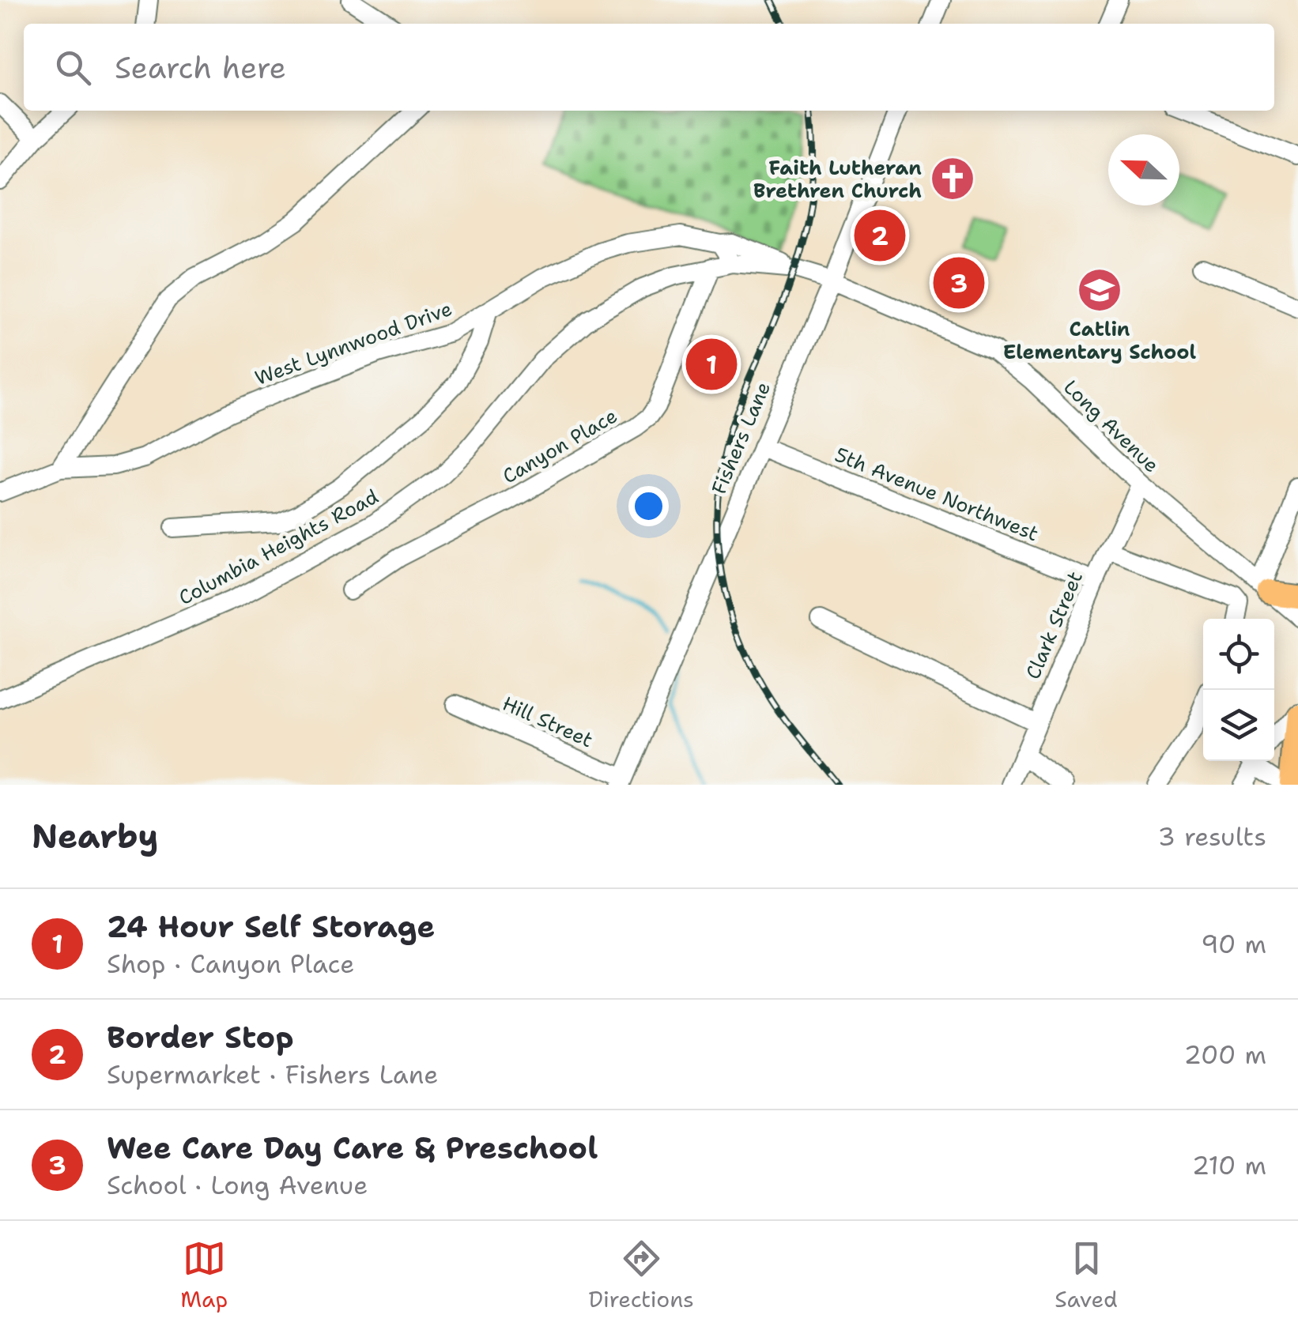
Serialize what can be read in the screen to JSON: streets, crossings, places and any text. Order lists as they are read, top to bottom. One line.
{"streets":{"street":["West Lynnwood Drive","Long Avenue","Fishers Lane","Canyon Place","5th Avenue Northwest","Columbia Heights Road","Clark Street","Hill Street"]},"crossings":[["West Lynnwood Drive","Columbia Heights Road"],["Long Avenue","Fishers Lane"],["Long Avenue","Columbia Heights Road"],["Long Avenue","Clark Street"],["Fishers Lane","5th Avenue Northwest"],["Fishers Lane","Columbia Heights Road"],["Fishers Lane","Hill Street"],["Canyon Place","Columbia Heights Road"],["5th Avenue Northwest","Clark Street"]],"places":{"church":["Faith Lutheran Brethren Church"],"school or university":["Catlin Elementary School"]},"north":"left","page":{"search":"Search here","pins":["2","3","1"],"heading":["Nearby","3 results"],"list":[{"mark":"1","name":"24 Hour Self Storage","note":"Shop · Canyon Place","value":"90 m"},{"mark":"2","name":"Border Stop","note":"Supermarket · Fishers Lane","value":"200 m"},{"mark":"3","name":"Wee Care Day Care & Preschool","note":"School · Long Avenue","value":"210 m"}],"nav":["Map","Directions","Saved"]}}
